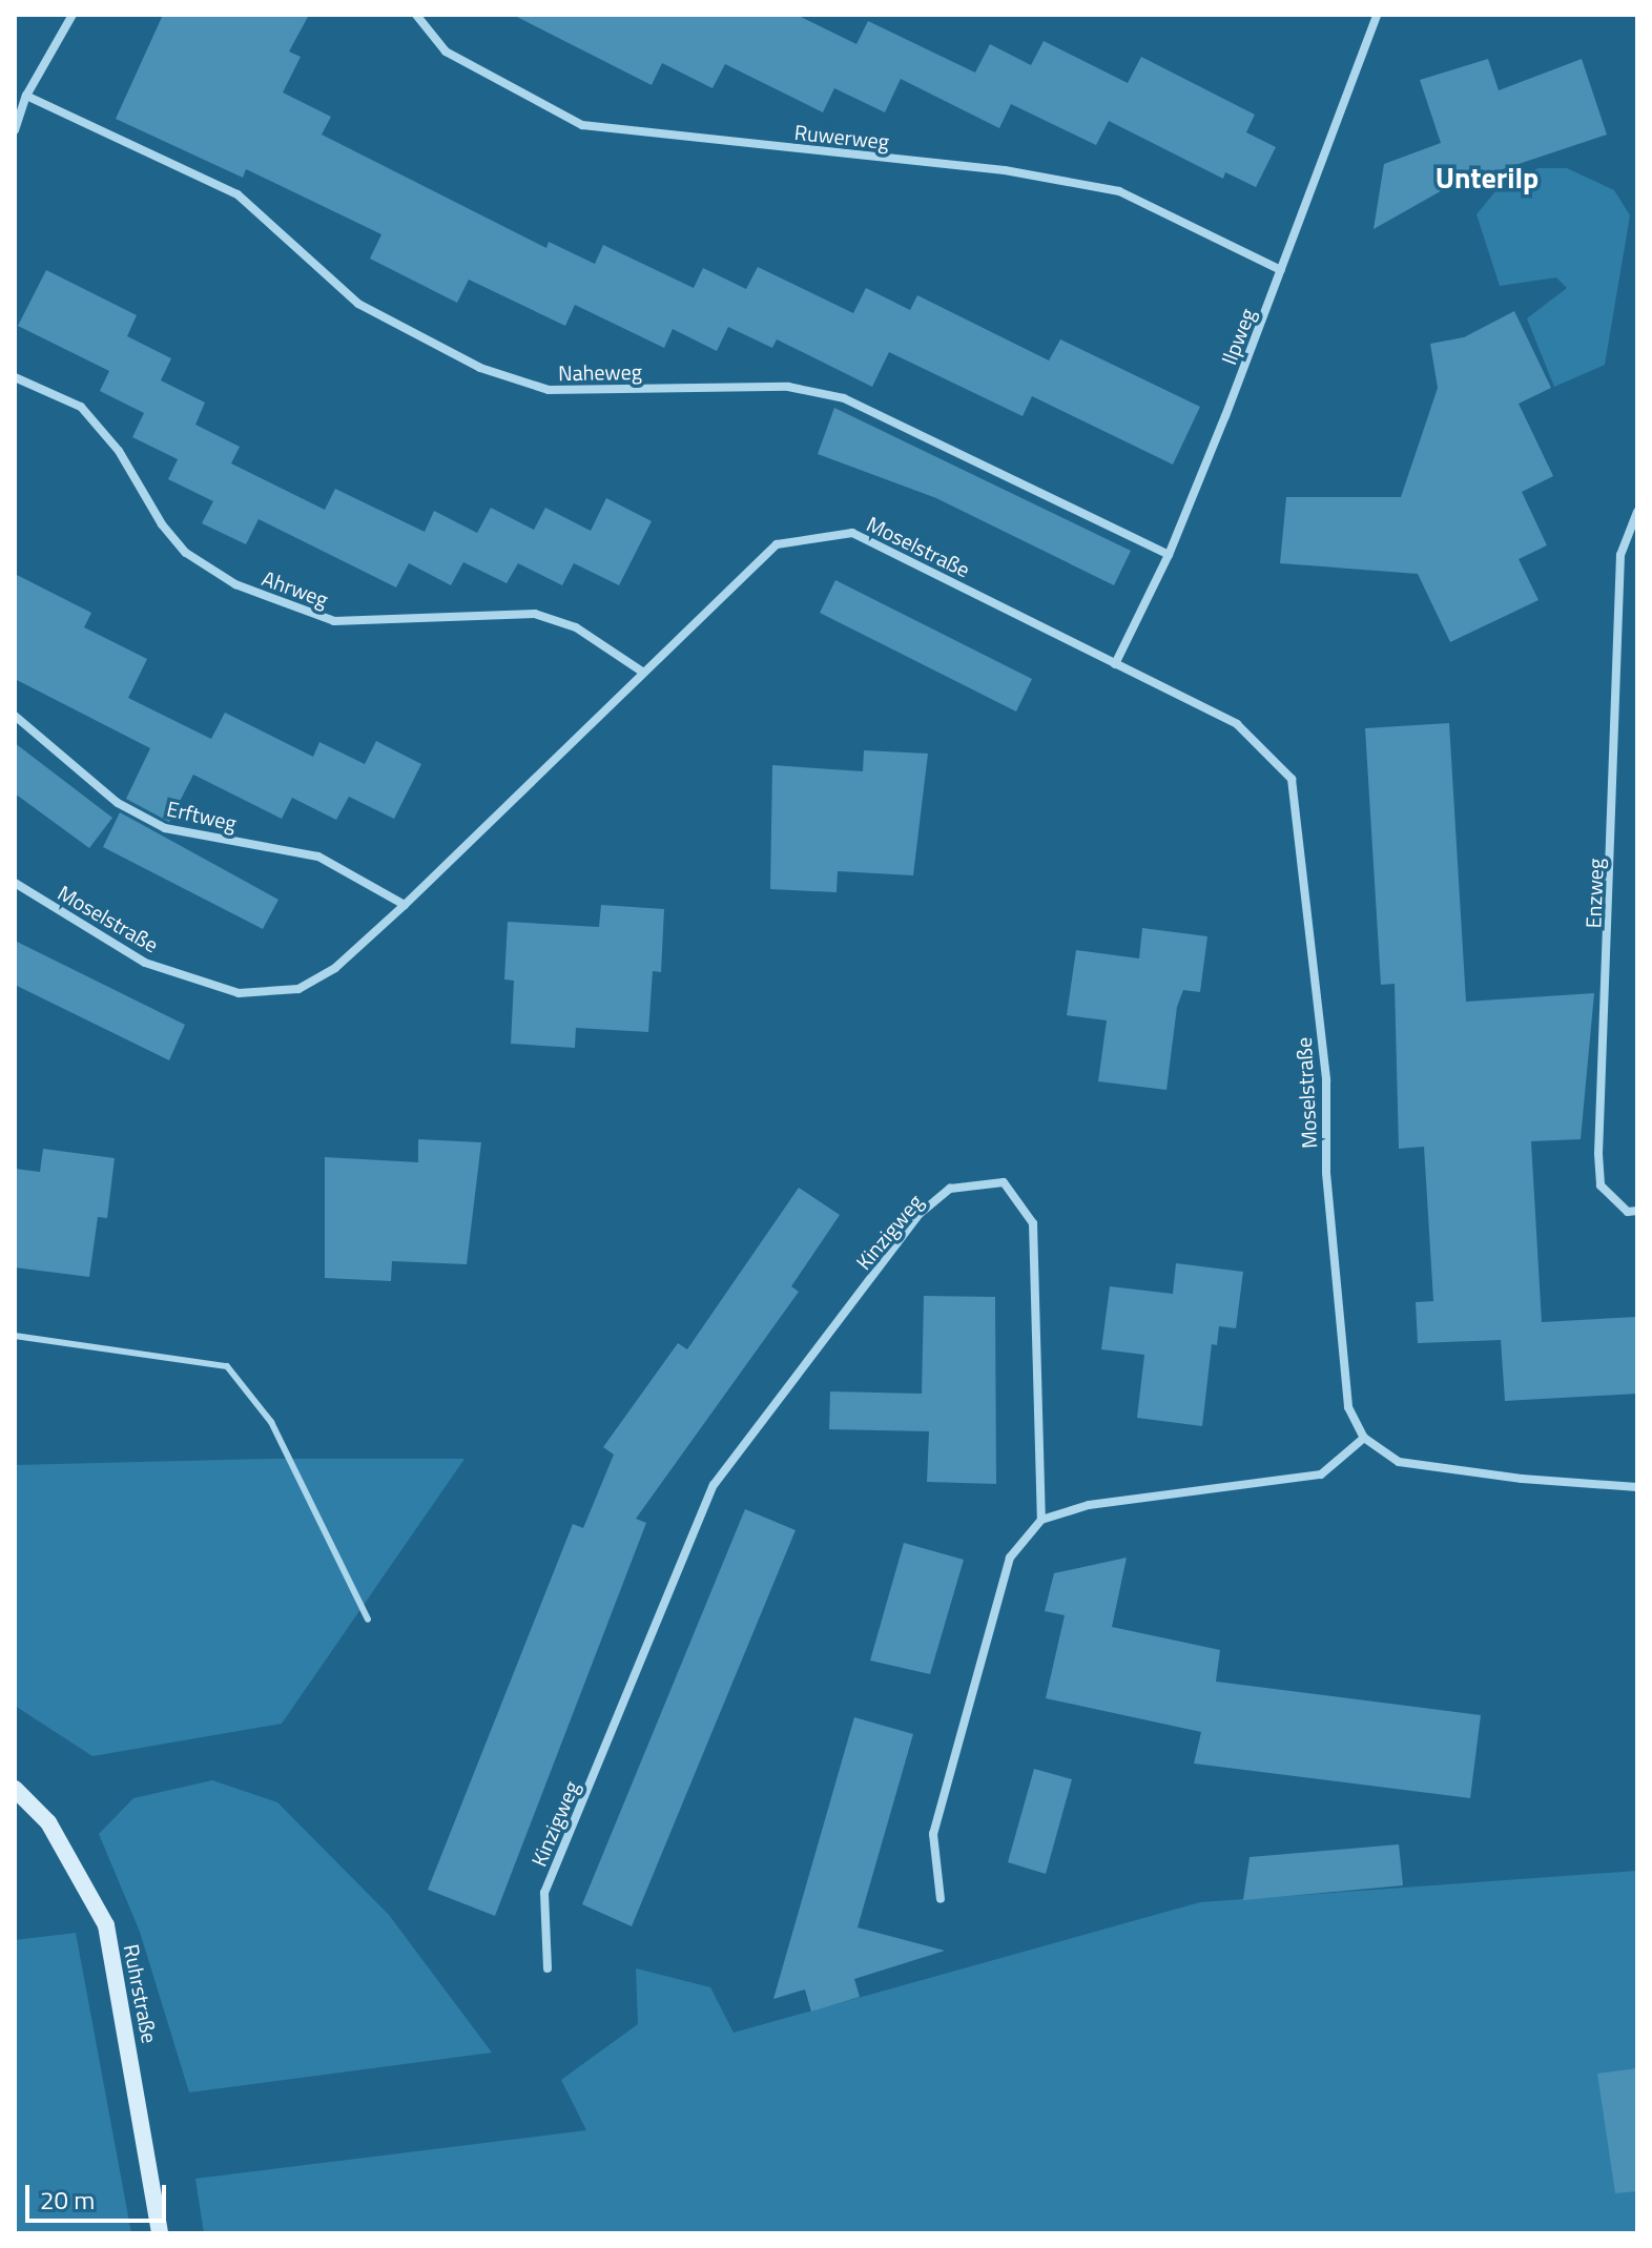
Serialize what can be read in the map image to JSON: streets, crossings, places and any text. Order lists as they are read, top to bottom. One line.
{"streets":{"main road":["Ruhrstraße"],"street":["Ruwerweg","Ilpweg","Naheweg","Moselstraße","Ahrweg","Erftweg","Enzweg","Kinzigweg"]},"crossings":[["Ruwerweg","Ilpweg"],["Ilpweg","Naheweg"],["Ilpweg","Moselstraße"],["Moselstraße","Ahrweg"],["Moselstraße","Erftweg"]],"districts":["Unterilp"],"scale_bar":"20 m"}
